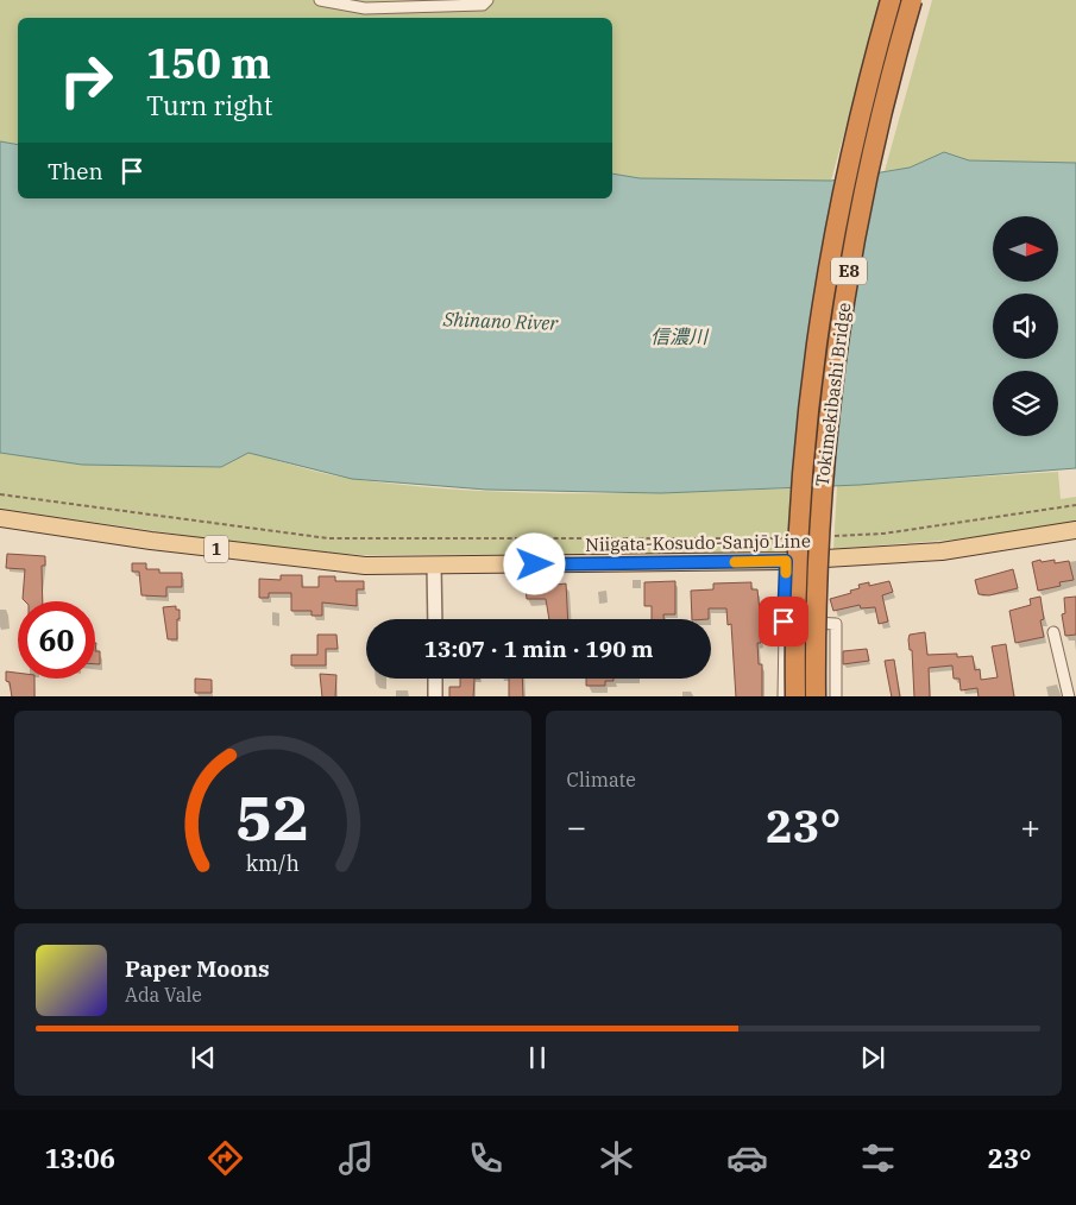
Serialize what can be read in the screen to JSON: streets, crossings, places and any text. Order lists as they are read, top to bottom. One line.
{"streets":{"highway":["E8","Tokimekibashi Bridge"],"main road":["Niigata-Kosudo-Sanjō Line","1"]},"water":["Shinano River","信濃川"],"north":"right","page":{"turn":["150 m","Turn right"],"then":"Then","limit":"60","trip":"13:07 · 1 min · 190 m","tile":"Climate","heat":["−","23°","+"],"song":["Paper Moons","Ada Vale"],"tabs":["13:06","23°"],"gauge":["52","km/h"]}}
